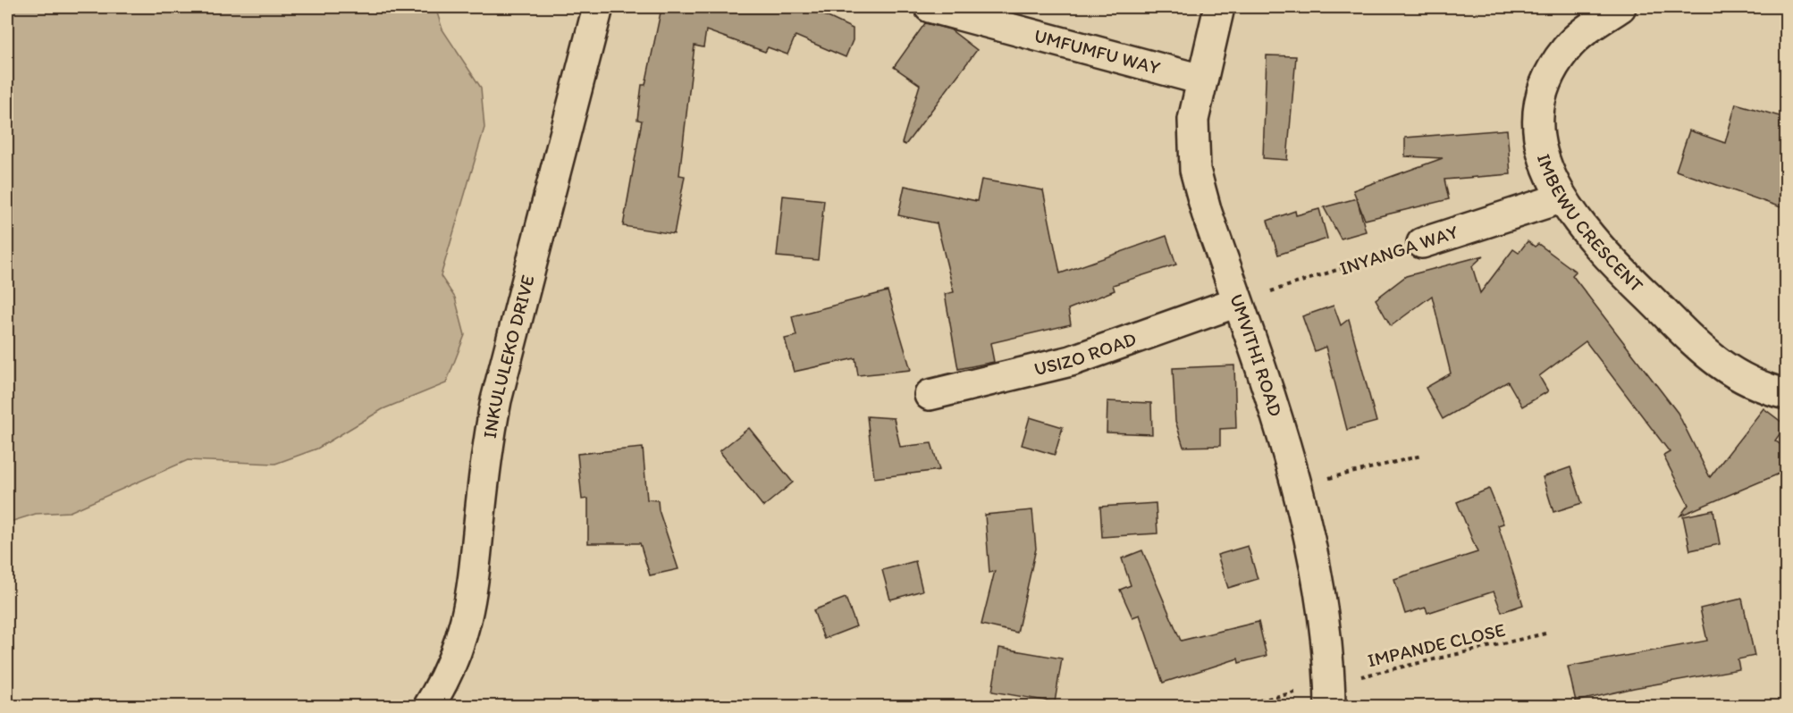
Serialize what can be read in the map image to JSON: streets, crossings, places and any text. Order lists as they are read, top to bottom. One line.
{"streets":{"street":["UMFUMFU WAY","IMBEWU CRESCENT","INYANGA WAY","USIZO ROAD","UMVITHI ROAD","INKULULEKO DRIVE"],"path":["IMPANDE CLOSE"]},"crossings":[["UMFUMFU WAY","UMVITHI ROAD"],["IMBEWU CRESCENT","INYANGA WAY"],["INYANGA WAY","USIZO ROAD"],["INYANGA WAY","UMVITHI ROAD"],["USIZO ROAD","UMVITHI ROAD"],["UMVITHI ROAD","IMPANDE CLOSE"]]}
